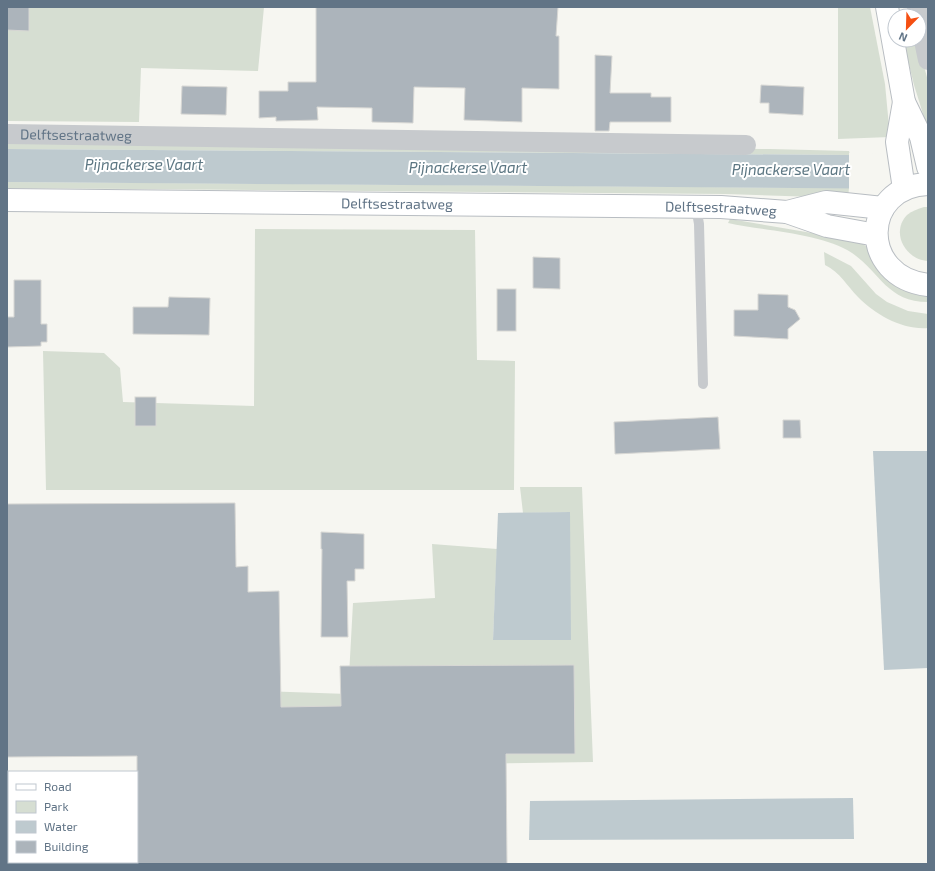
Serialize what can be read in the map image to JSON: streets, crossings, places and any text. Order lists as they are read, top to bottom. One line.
{"streets":{"main road":["Delftsestraatweg"]},"water":["Pijnackerse Vaart"],"legend":["Road","Park","Water","Building"],"north":"bottom left"}
